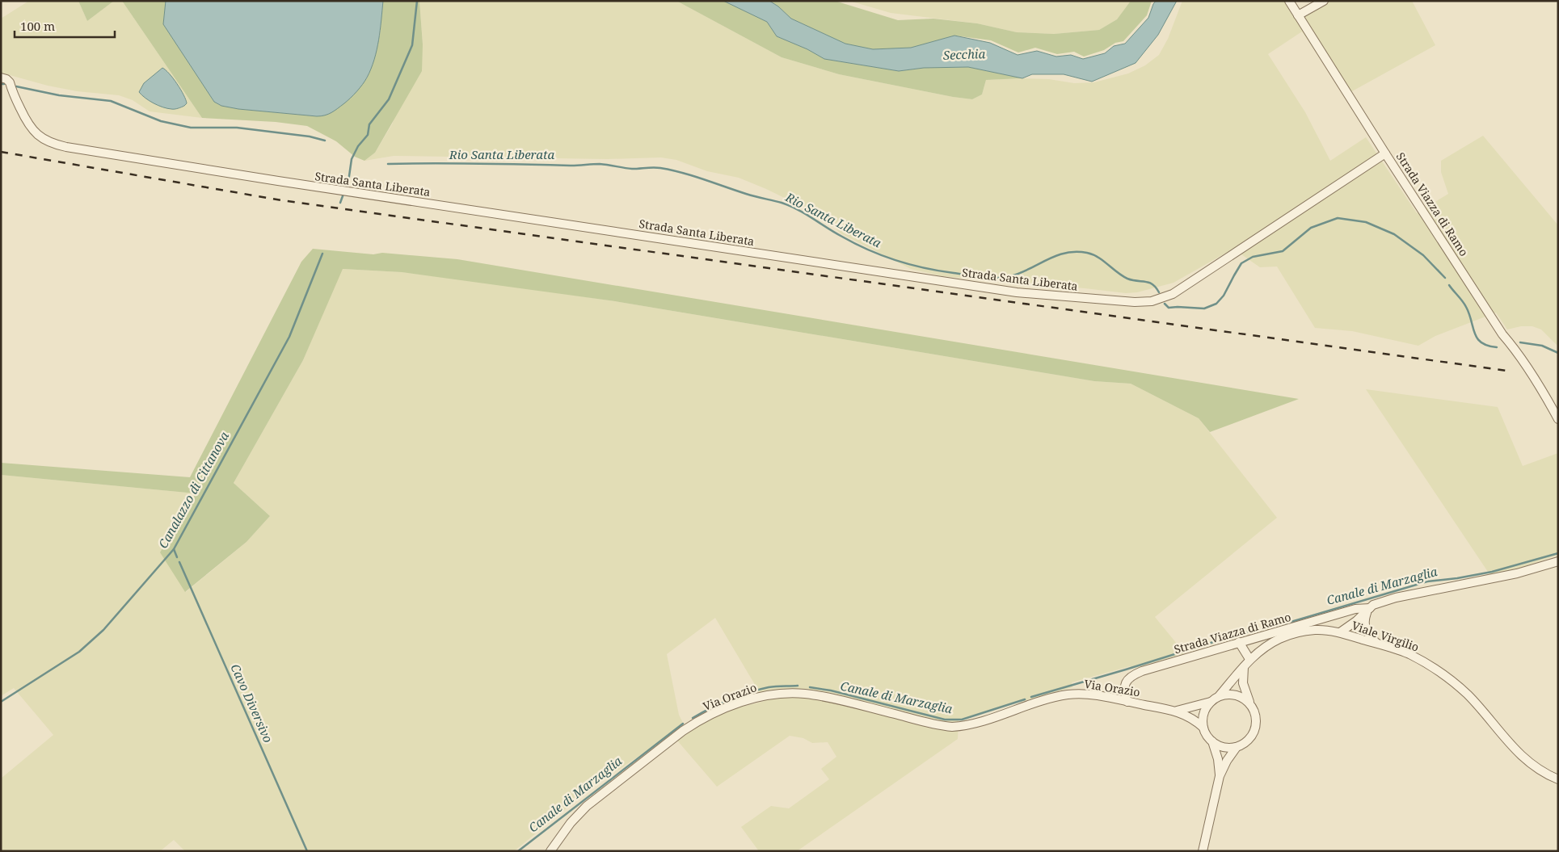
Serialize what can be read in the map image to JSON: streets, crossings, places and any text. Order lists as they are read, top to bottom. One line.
{"streets":{"street":["Strada Santa Liberata","Strada Viazza di Ramo","Viale Virgilio","Via Orazio"]},"crossings":[["Strada Santa Liberata","Strada Viazza di Ramo"],["Strada Viazza di Ramo","Viale Virgilio"],["Strada Viazza di Ramo","Via Orazio"],["Viale Virgilio","Via Orazio"]],"water":["Secchia","Rio Santa Liberata","Canalazzo di Cittanova","Canale di Marzaglia","Cavo Diversivo"],"scale_bar":"100 m"}
